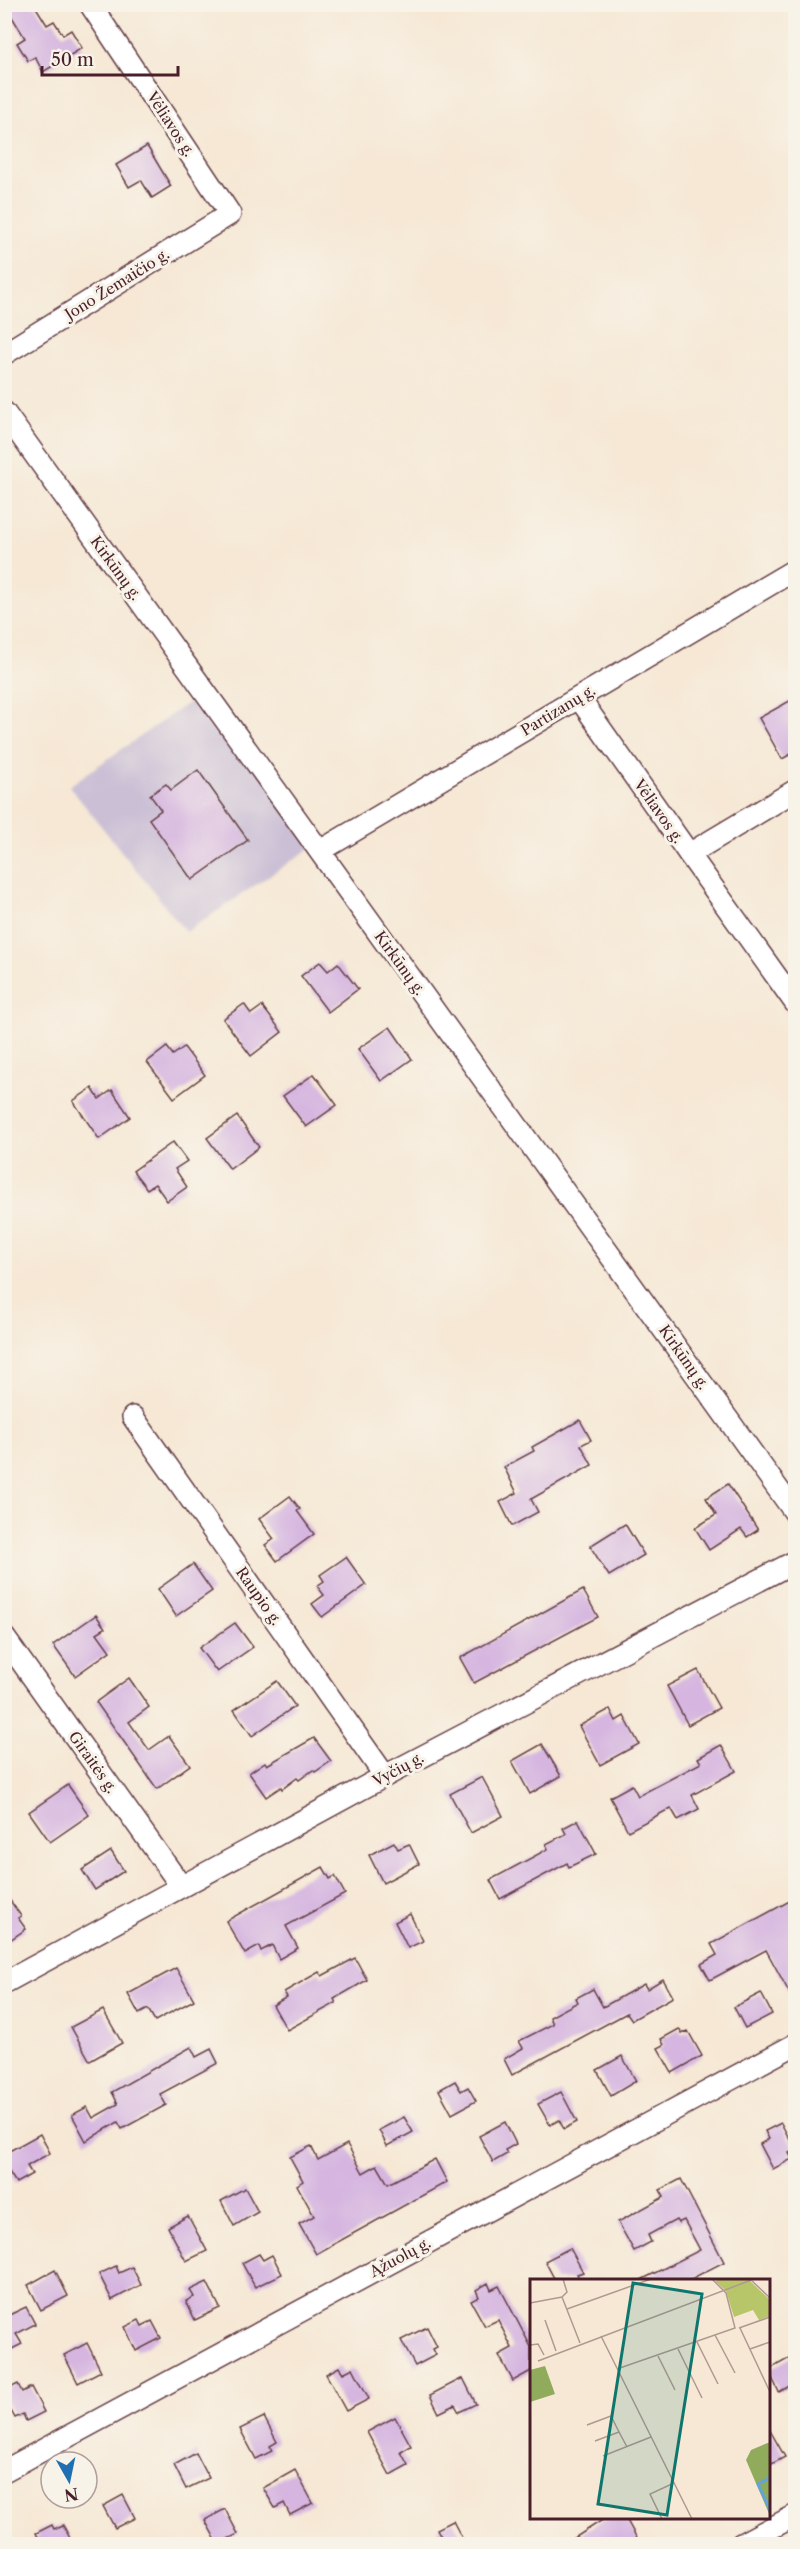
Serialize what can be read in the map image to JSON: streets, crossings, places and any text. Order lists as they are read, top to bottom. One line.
{"streets":{"street":["Vėliavos g.","Jono Žemaičio g.","Kirkūnų g.","Partizanų g.","Raupio g.","Giraitės g.","Vyčių g.","Ąžuolų g."]},"crossings":[["Vėliavos g.","Jono Žemaičio g."],["Vėliavos g.","Partizanų g."],["Kirkūnų g.","Partizanų g."],["Raupio g.","Vyčių g."],["Giraitės g.","Vyčių g."]],"scale_bar":"50 m","north":"bottom"}
